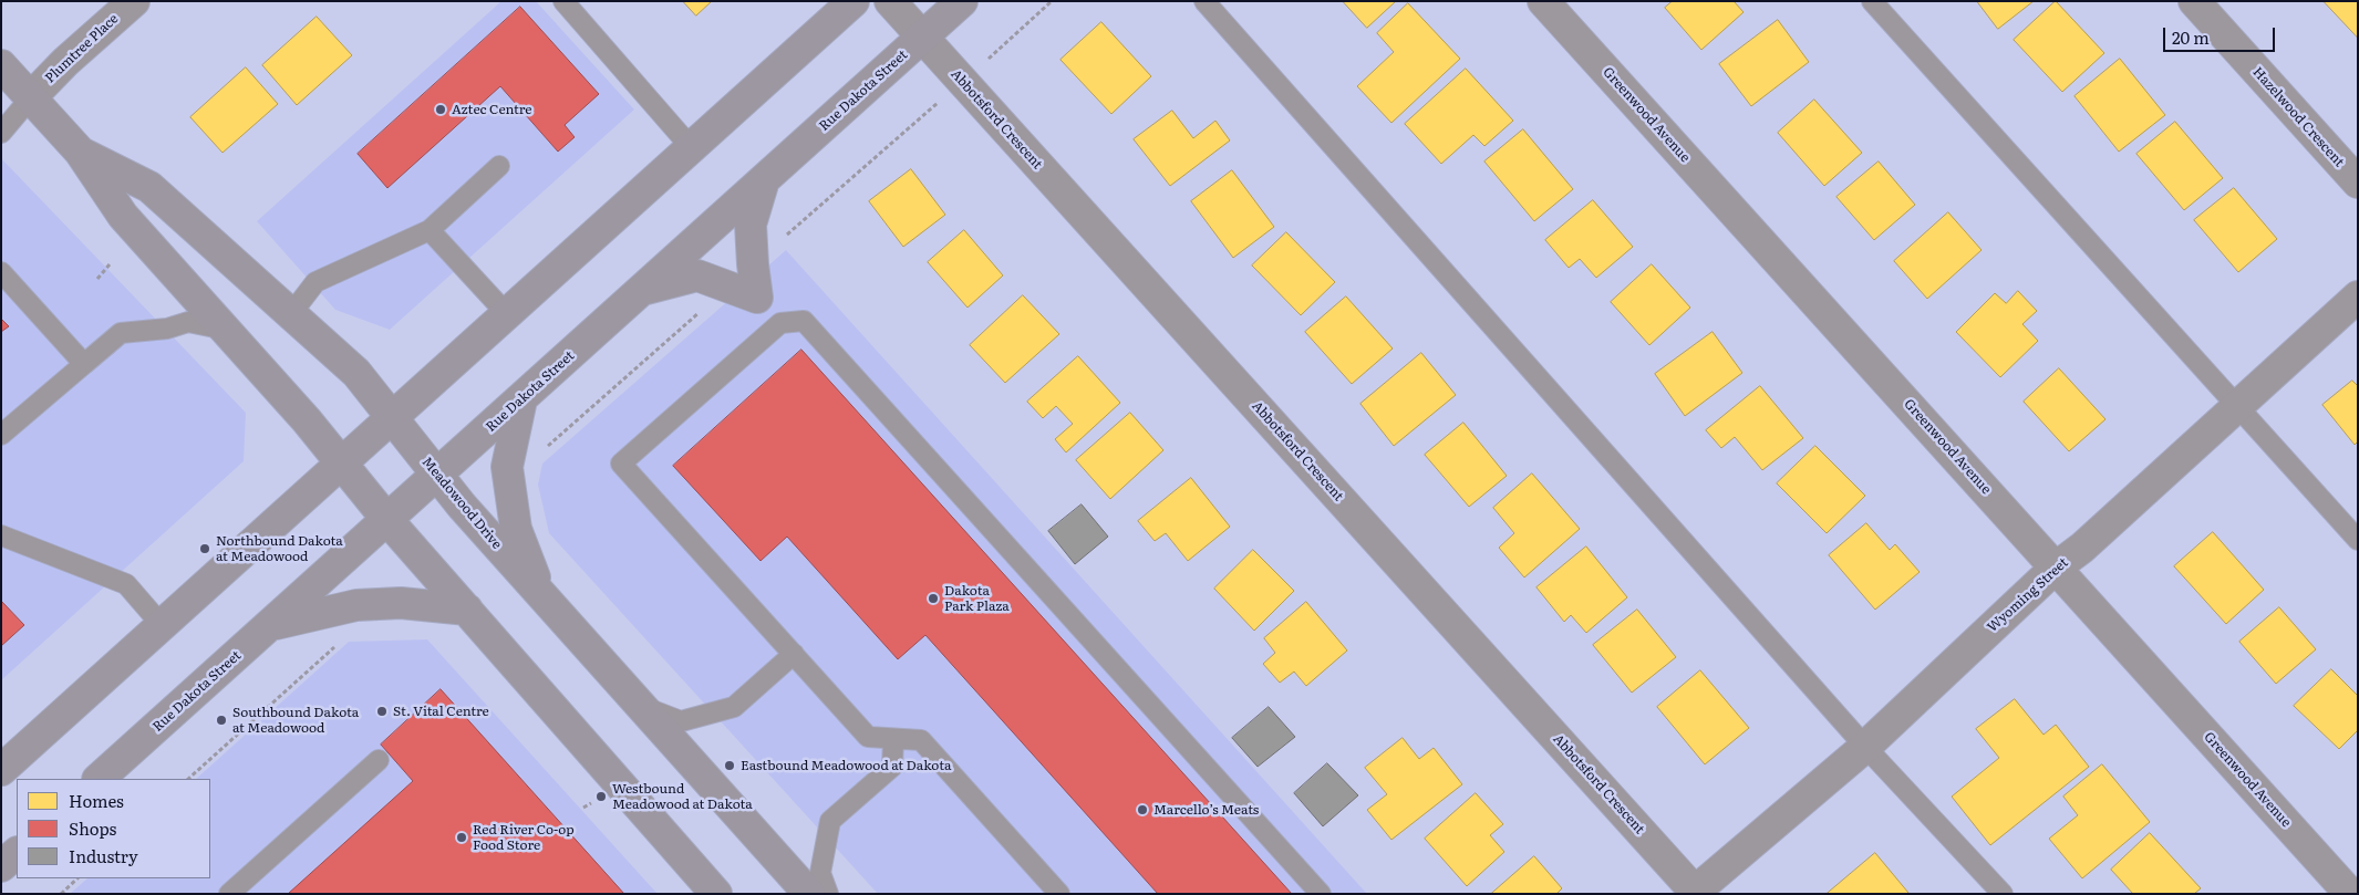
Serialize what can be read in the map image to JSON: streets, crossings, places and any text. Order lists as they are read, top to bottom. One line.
{"streets":{"main road":["Rue Dakota Street","Meadowood Drive"],"street":["Plumtree Place","Greenwood Avenue","Hazelwood Crescent","Abbotsford Crescent","Wyoming Street"]},"crossings":[["Plumtree Place","Meadowood Drive"],["Rue Dakota Street","Abbotsford Crescent"],["Rue Dakota Street","Meadowood Drive"],["Greenwood Avenue","Wyoming Street"],["Abbotsford Crescent","Wyoming Street"]],"places":["Aztec Centre","Northbound Dakota at Meadowood","Dakota Park Plaza","St. Vital Centre","Southbound Dakota at Meadowood","Eastbound Meadowood at Dakota","Westbound Meadowood at Dakota","Marcello’s Meats","Red River Co-op Food Store"],"legend":["Homes","Shops","Industry"],"scale_bar":"20 m"}
